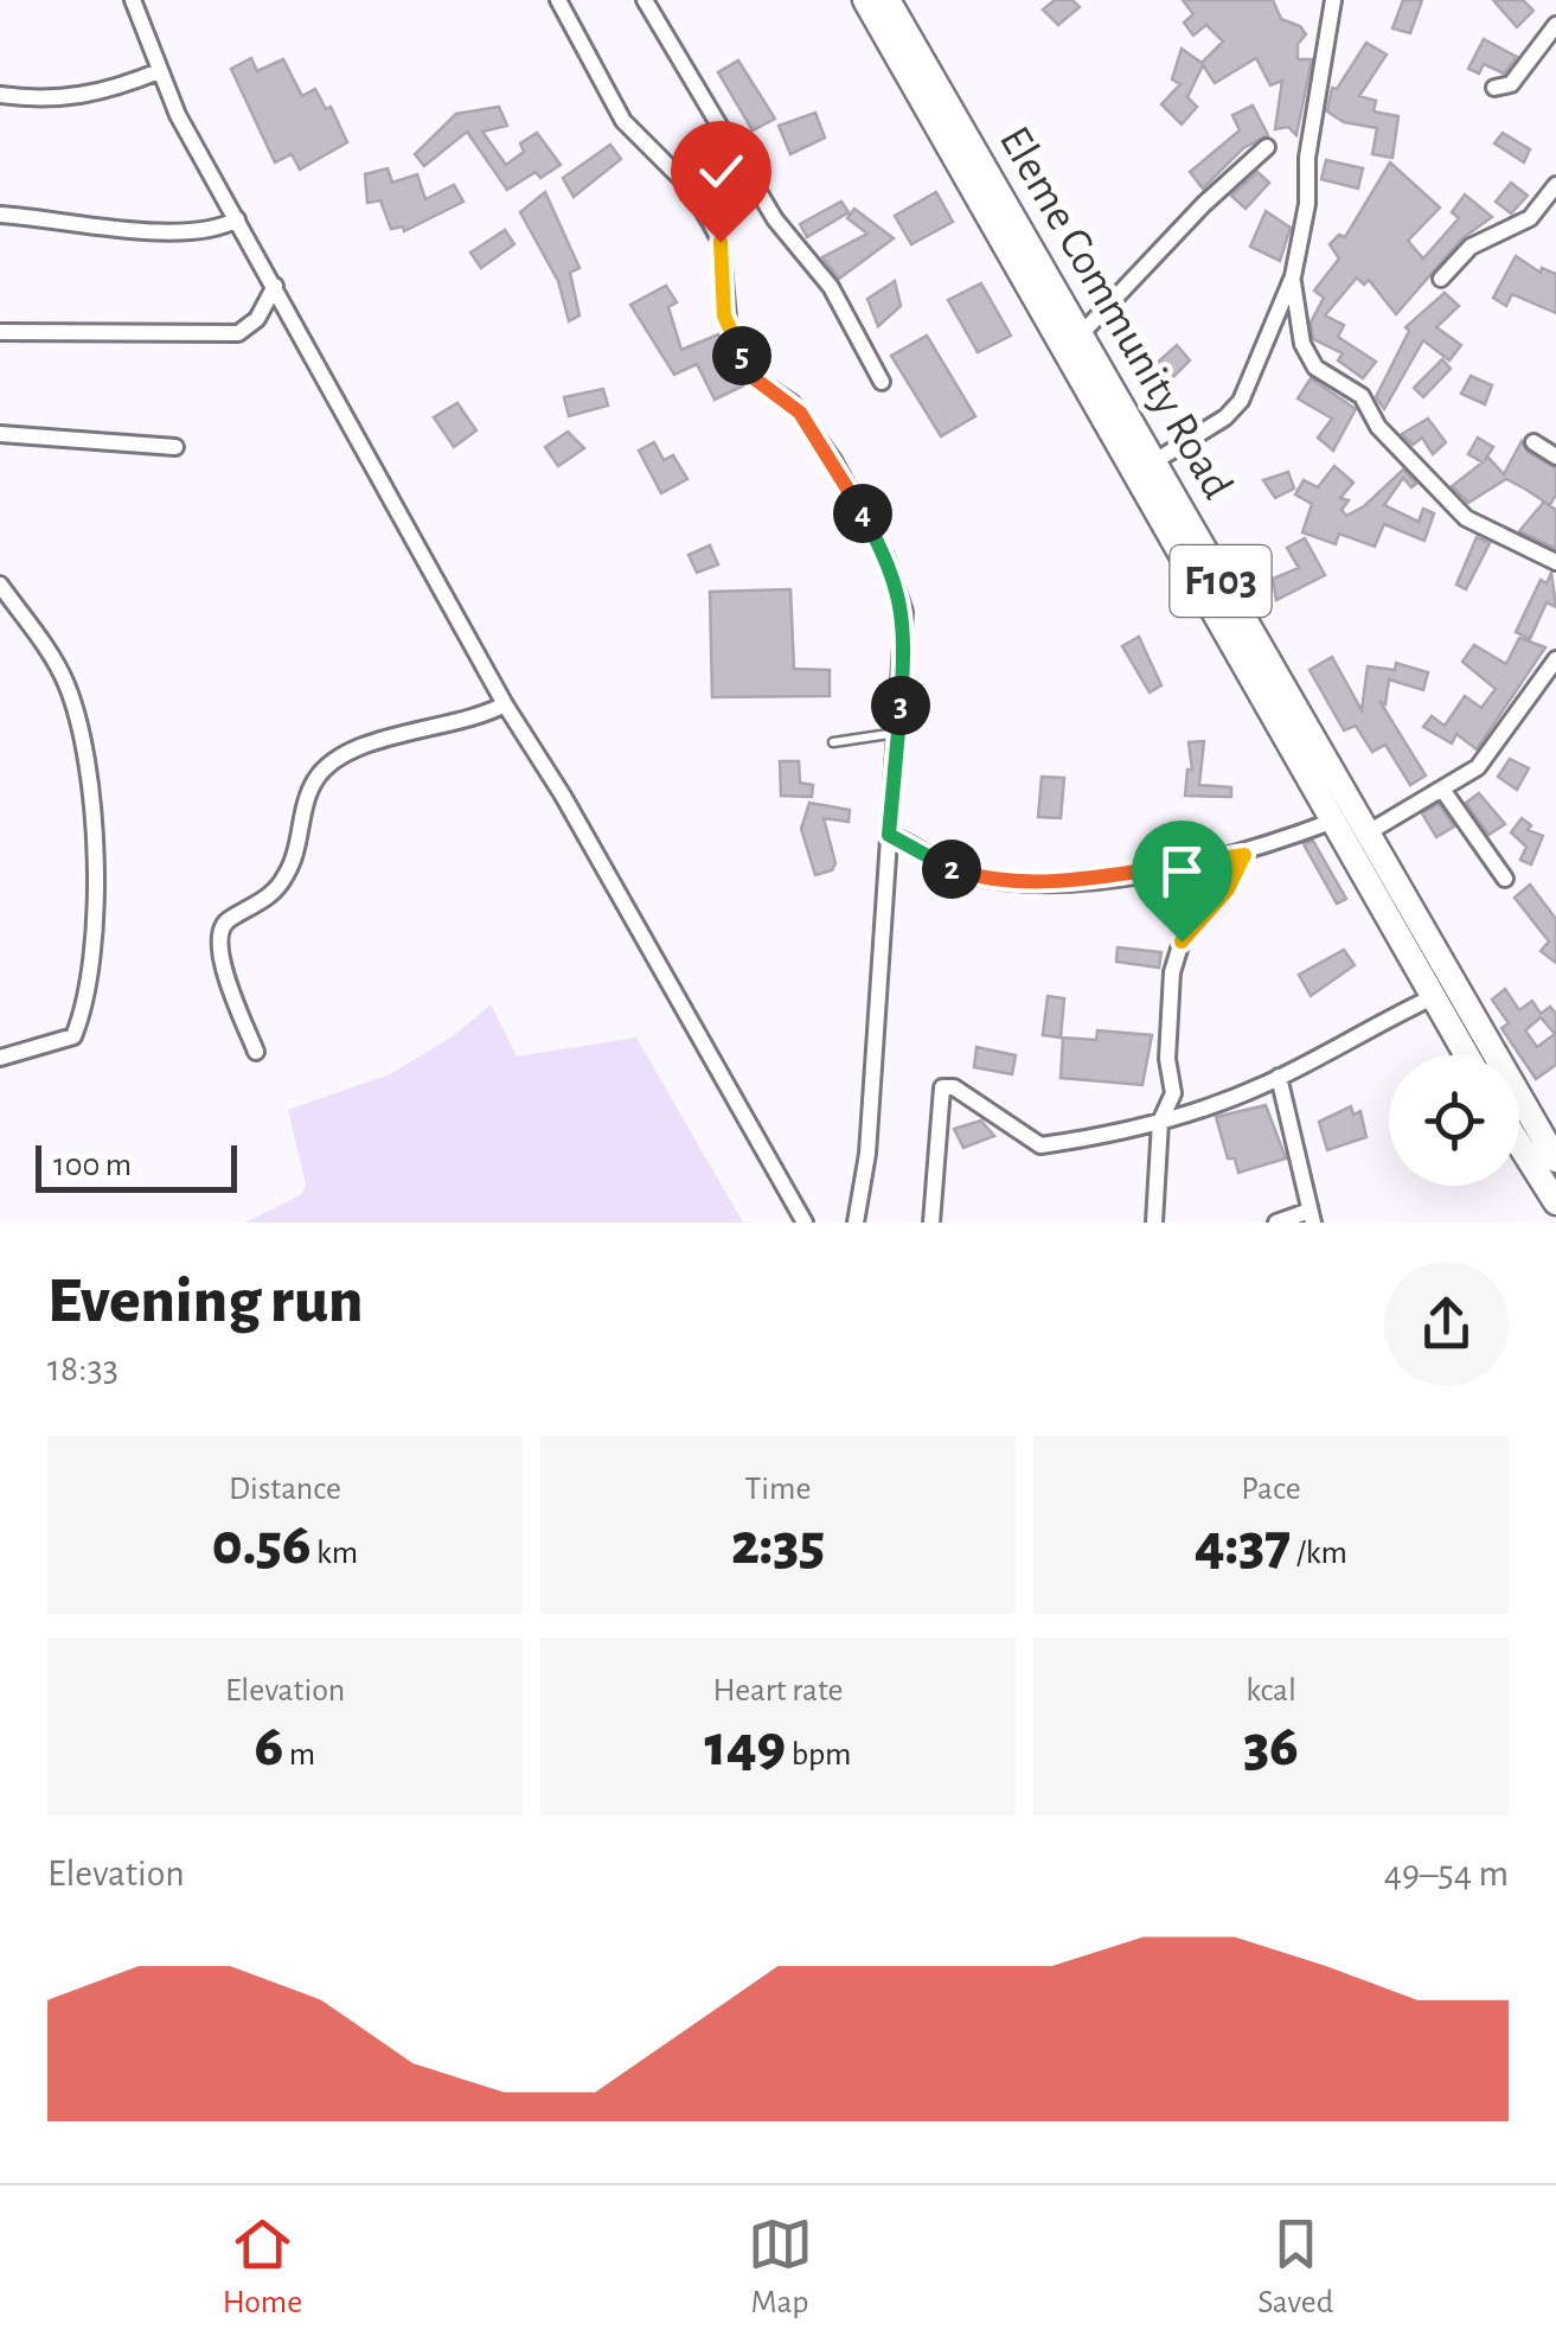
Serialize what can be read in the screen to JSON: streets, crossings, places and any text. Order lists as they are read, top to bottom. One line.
{"streets":{"main road":["Eleme Community Road","F103"]},"scale_bar":"100 m","page":{"pins":["5","4","3","2"],"scale":"100 m","heading":["Evening run","18:33"],"stats":[["Distance","0.56 km"],["Time","2:35"],["Pace","4:37 /km"],["Elevation","6 m"],["Heart rate","149 bpm"],["kcal","36"]],"chart":["Elevation","49–54 m"],"tabs":["Home","Map","Saved"]}}
